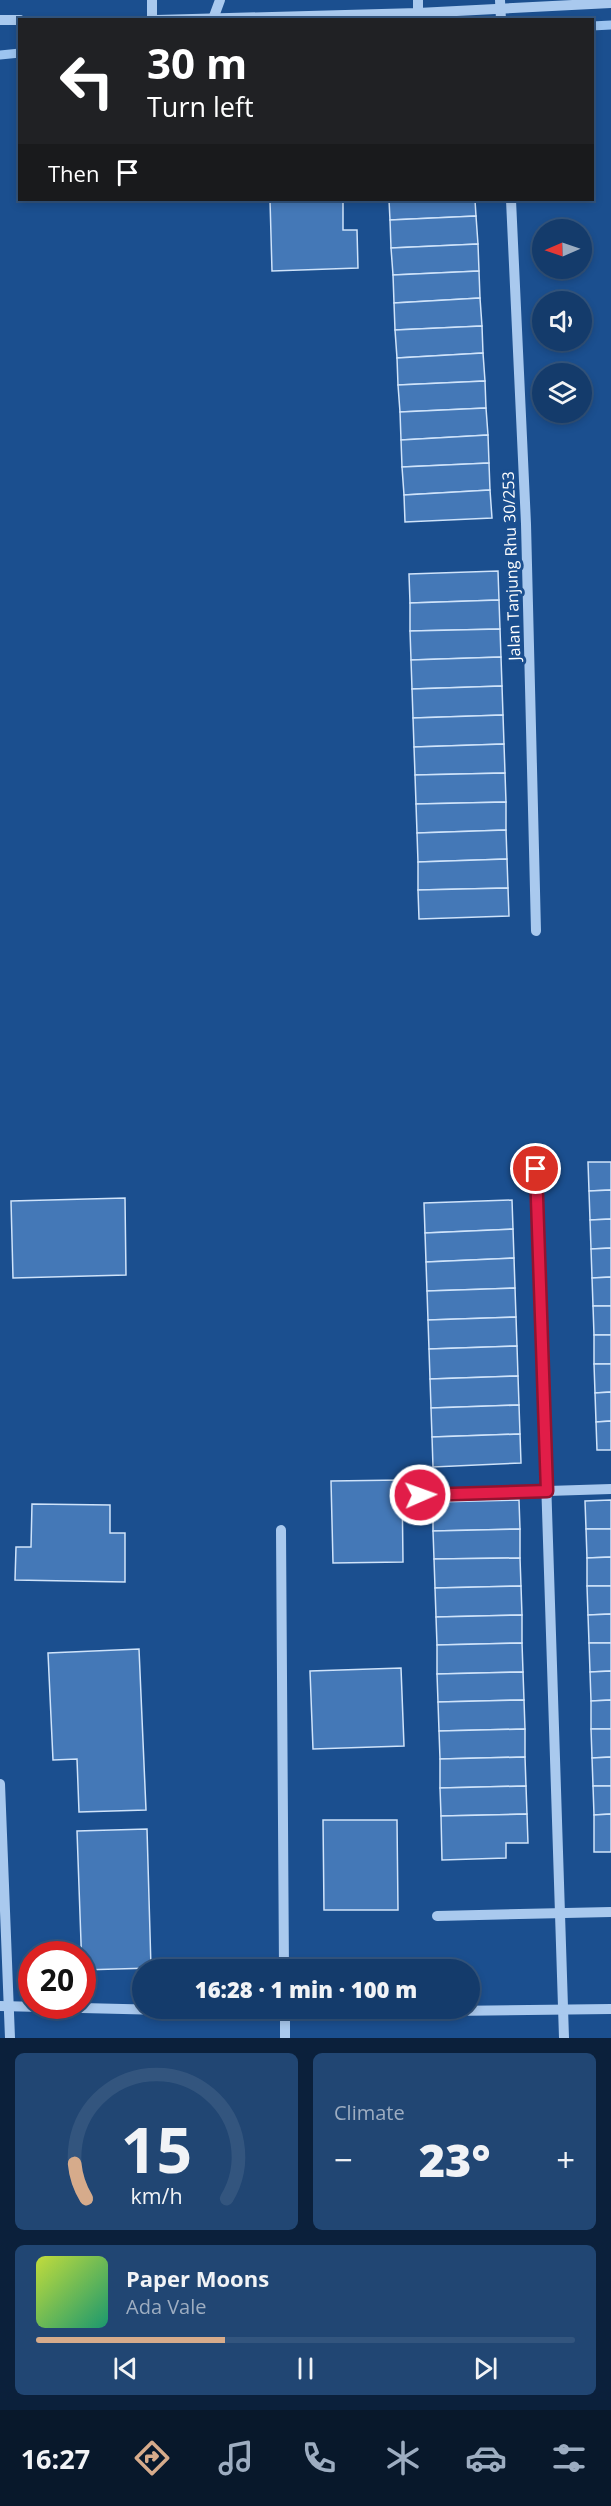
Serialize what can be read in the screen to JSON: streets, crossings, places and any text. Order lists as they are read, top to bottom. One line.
{"streets":{"street":["Jalan Tanjung Rhu 30/253"]},"north":"left","page":{"turn":["30 m","Turn left"],"then":"Then","limit":"20","trip":"16:28 · 1 min · 100 m","tile":"Climate","heat":["−","23°","+"],"song":["Paper Moons","Ada Vale"],"tabs":"16:27","gauge":["15","km/h"]}}
